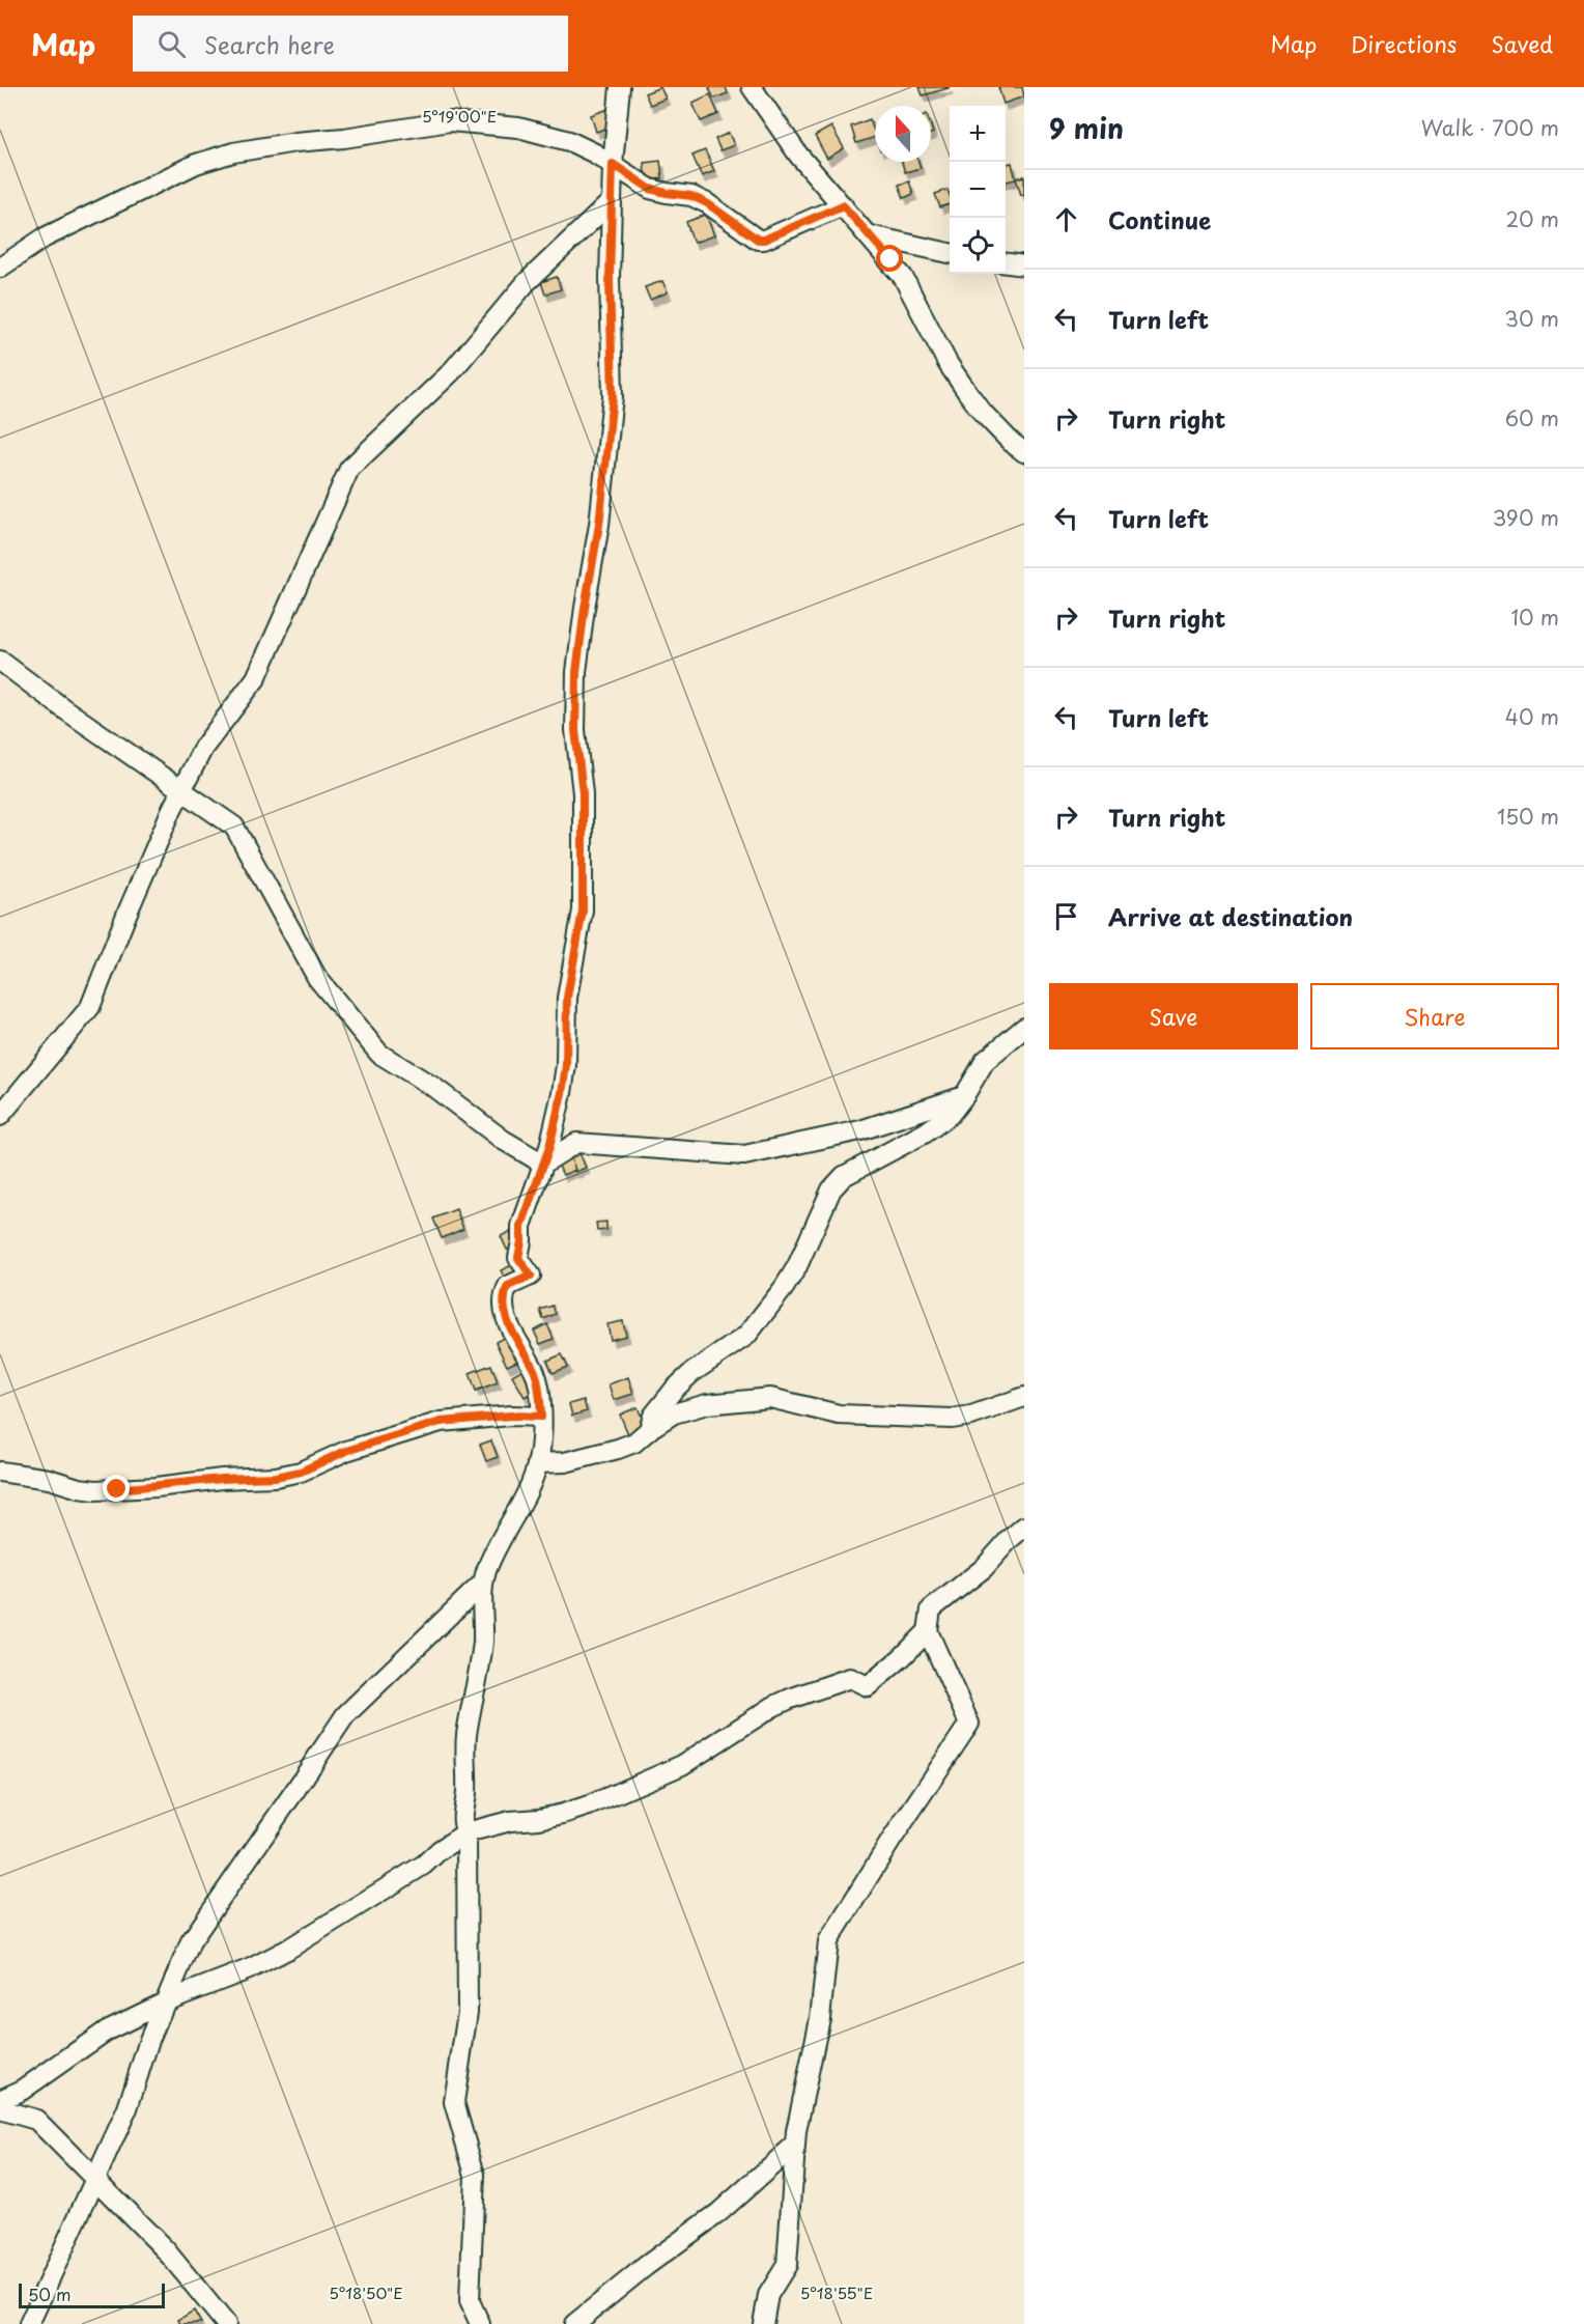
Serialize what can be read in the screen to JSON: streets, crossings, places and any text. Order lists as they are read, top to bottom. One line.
{"scale_bar":"50 m","north":"top","page":{"header":"Map","search":"Search here","nav":["Map","Directions","Saved"],"heading":["9 min","Walk · 700 m"],"map_buttons":["+","−"],"list":[["Continue","20 m"],["Turn left","30 m"],["Turn right","60 m"],["Turn left","390 m"],["Turn right","10 m"],["Turn left","40 m"],["Turn right","150 m"],"Arrive at destination"],"buttons":["Save","Share"],"scale":"50 m"},"coordinates":["5°19'00\"E","5°18'50\"E","5°18'55\"E"]}
